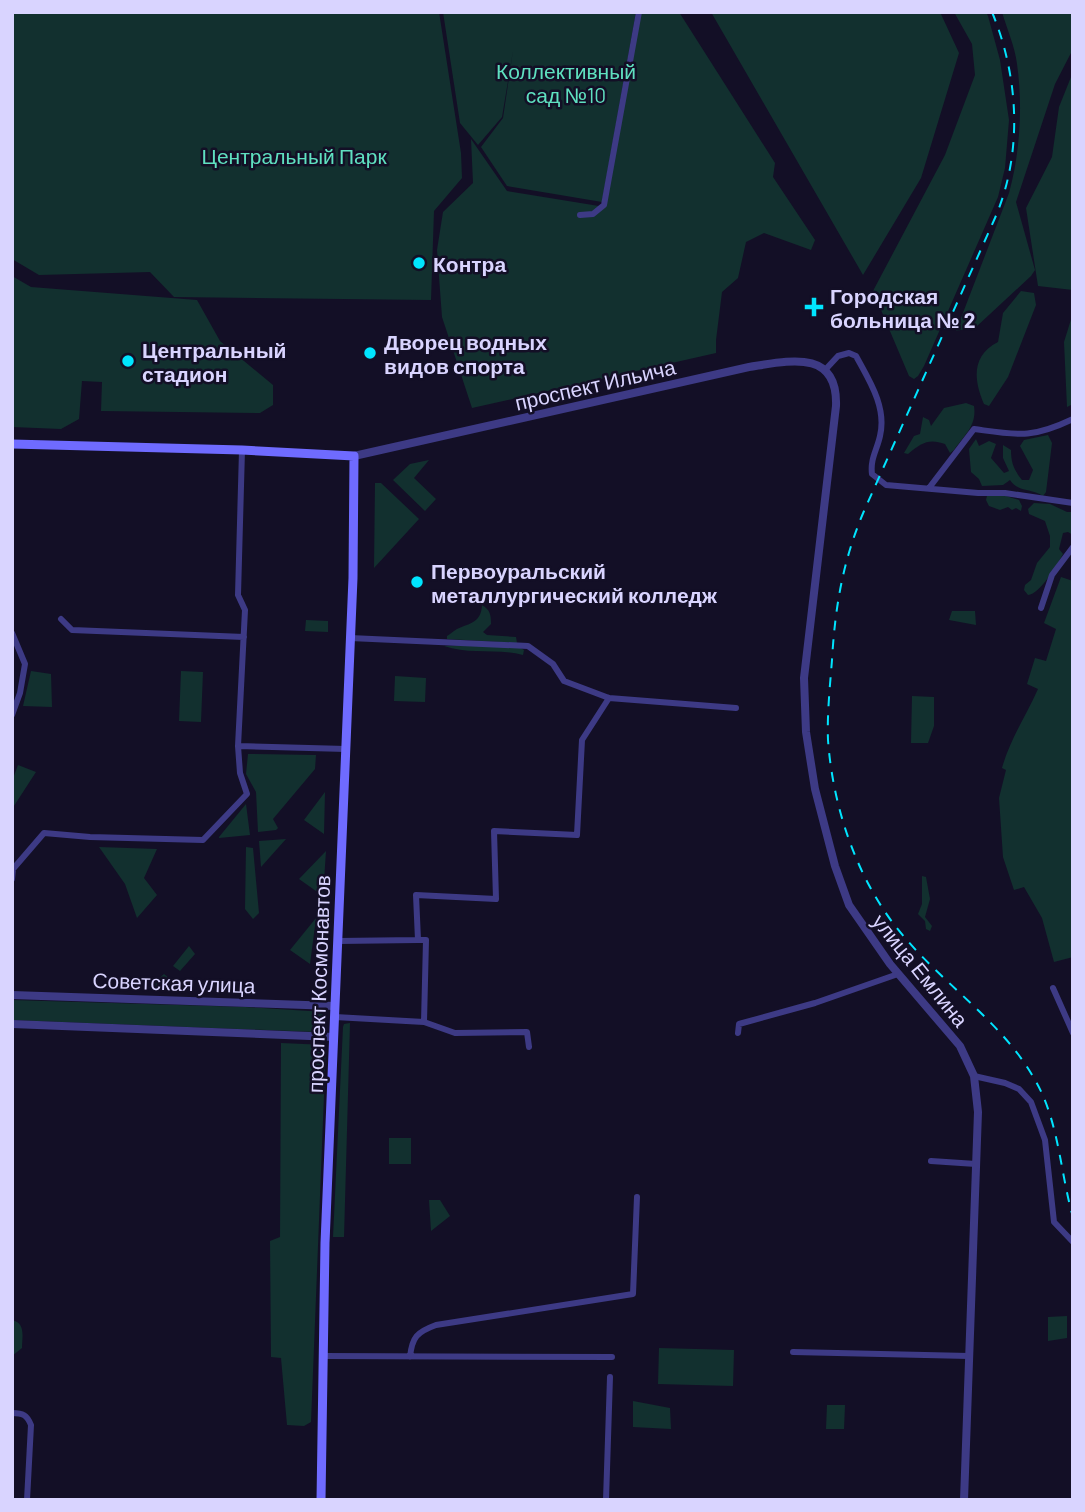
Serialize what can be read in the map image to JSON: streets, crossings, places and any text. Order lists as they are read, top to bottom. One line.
{"streets":{"main road":["проспект Ильича","проспект Космонавтов"],"street":["улица Емлина","Советская улица"]},"crossings":[["проспект Ильича","улица Емлина"],["проспект Ильича","проспект Космонавтов"],["Советская улица","проспект Космонавтов"]],"parks":["Коллективный сад №10","Центральный Парк"],"places":{"other":["Контра","Дворец водных видов спорта","Центральный стадион","Первоуральский металлургический колледж"],"health":["Городская больница № 2"]}}
